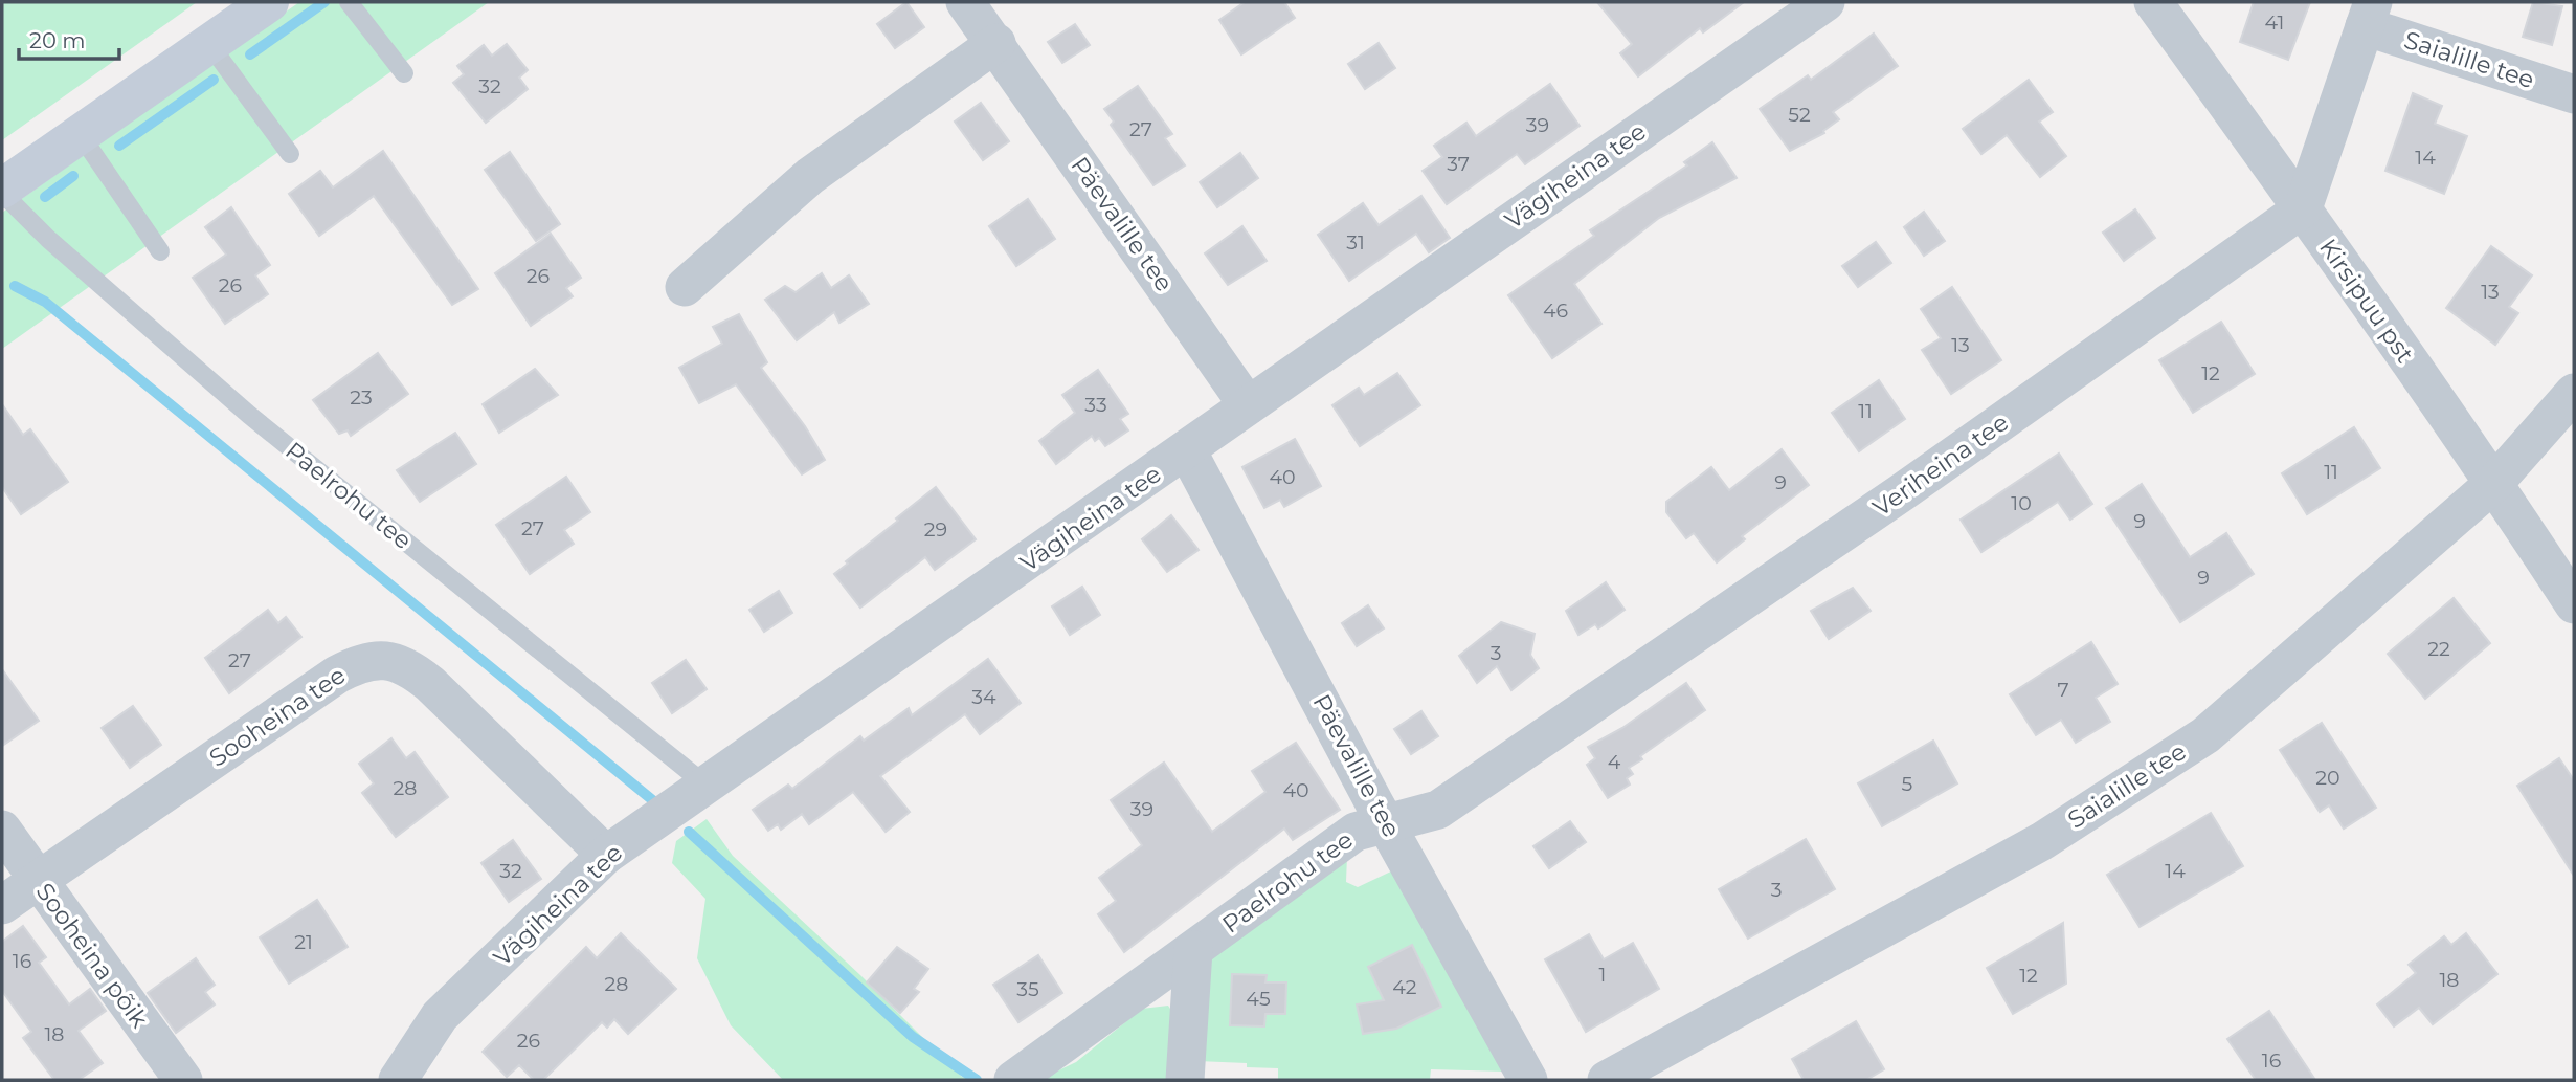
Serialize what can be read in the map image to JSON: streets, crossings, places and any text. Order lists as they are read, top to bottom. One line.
{"streets":{"street":["Saialille tee","Vägiheina tee","Päevalille tee","Kirsipuu pst","Veriheina tee","Paelrohu tee","Sooheina tee","Sooheina põik"]},"crossings":[["Saialille tee","Kirsipuu pst"],["Vägiheina tee","Päevalille tee"],["Vägiheina tee","Paelrohu tee"],["Vägiheina tee","Sooheina tee"],["Päevalille tee","Veriheina tee"],["Päevalille tee","Paelrohu tee"],["Kirsipuu pst","Veriheina tee"],["Veriheina tee","Paelrohu tee"],["Sooheina tee","Sooheina põik"]],"house_numbers":["41","32","52","39","27","14","37","31","26","26","13","46","13","12","23","33","11","11","40","9","10","9","27","29","9","22","3","27","7","34","4","20","5","28","40","39","32","14","3","21","16","1","12","18","28","42","35","45","18","26","16"],"scale_bar":"20 m"}
